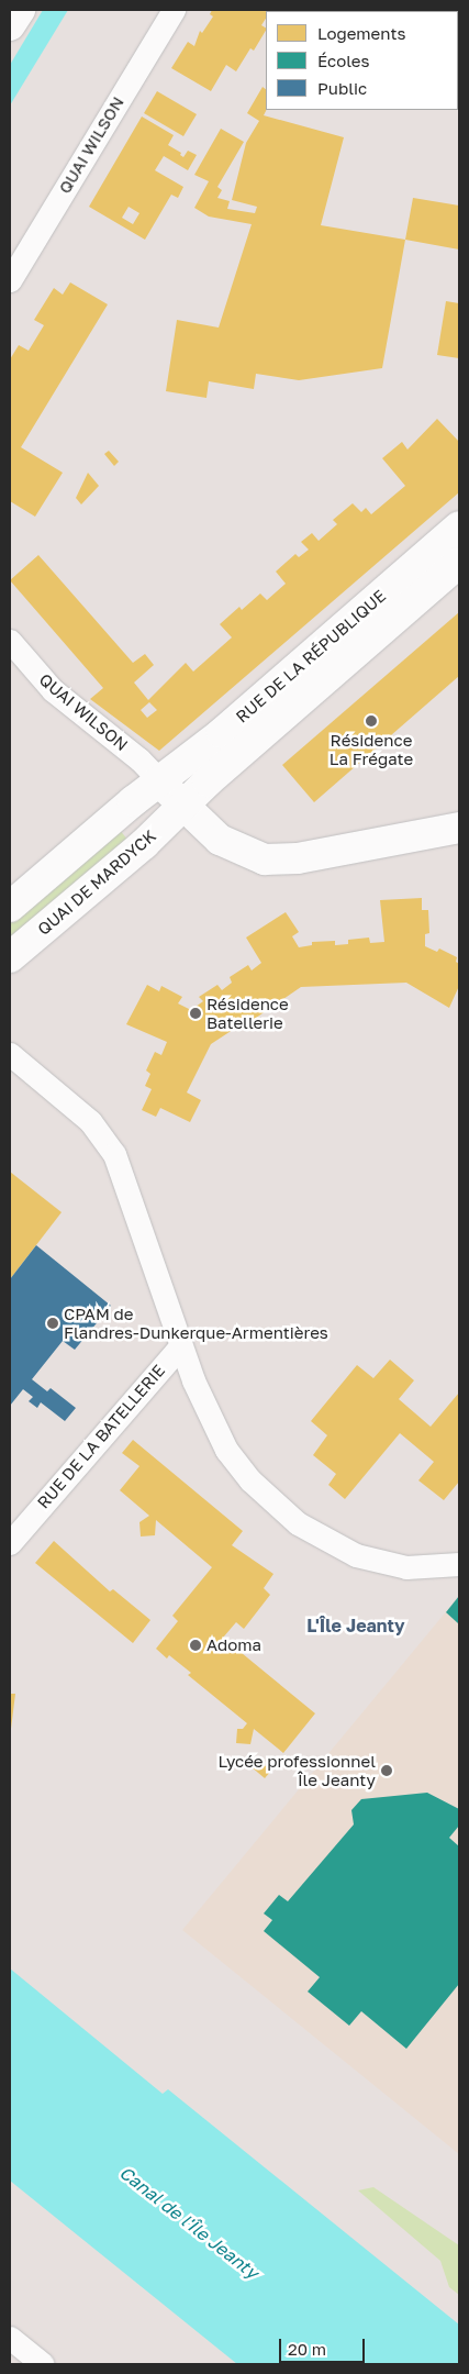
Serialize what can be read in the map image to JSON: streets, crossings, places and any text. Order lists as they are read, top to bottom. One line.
{"streets":{"street":["QUAI WILSON","RUE DE LA RÉPUBLIQUE","QUAI DE MARDYCK","RUE DE LA BATELLERIE"]},"crossings":[["QUAI WILSON","RUE DE LA RÉPUBLIQUE"],["RUE DE LA RÉPUBLIQUE","QUAI DE MARDYCK"]],"districts":["L'Île Jeanty"],"water":["Canal de l'Île Jeanty"],"places":["Résidence La Frégate","Résidence Batellerie","CPAM de Flandres-Dunkerque-Armentières","Adoma","Lycée professionnel Île Jeanty"],"legend":["Logements","Écoles","Public"],"scale_bar":"20 m"}
